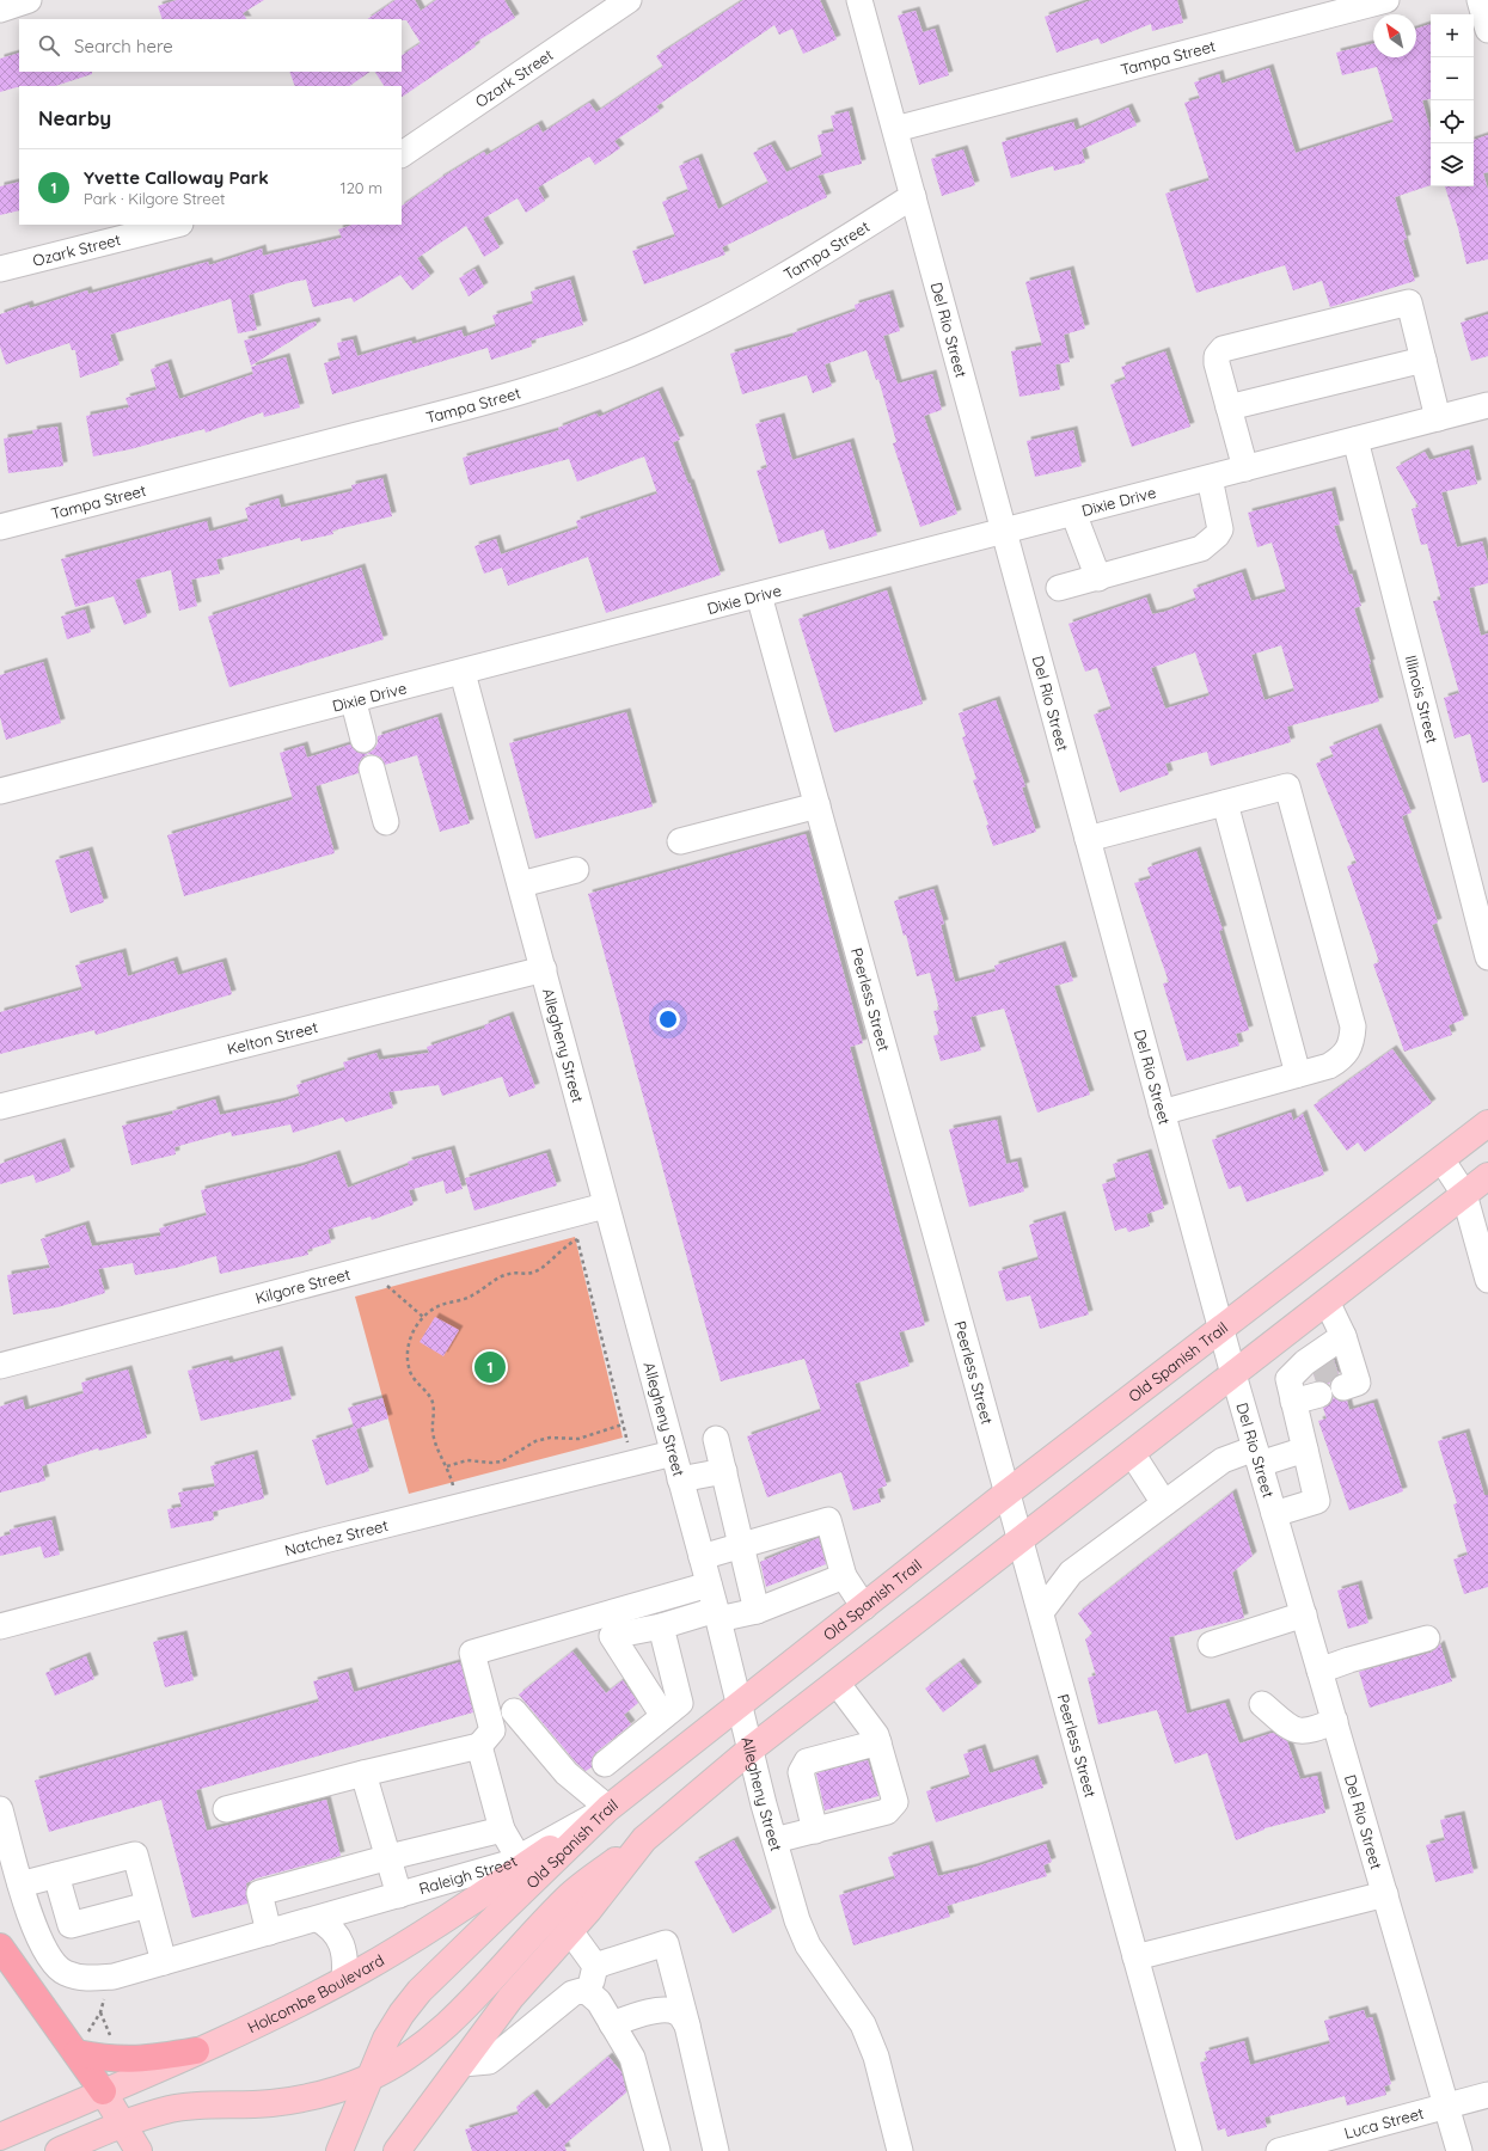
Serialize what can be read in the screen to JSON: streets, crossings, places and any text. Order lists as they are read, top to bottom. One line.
{"streets":{"main road":["Old Spanish Trail","Holcombe Boulevard"],"street":["Tampa Street","Ozark Street","Del Rio Street","Dixie Drive","Illinois Street","Peerless Street","Kelton Street","Allegheny Street","Kilgore Street","Natchez Street","Raleigh Street","Luca Street"]},"crossings":[["Tampa Street","Del Rio Street"],["Del Rio Street","Dixie Drive"],["Del Rio Street","Old Spanish Trail"],["Del Rio Street","Luca Street"],["Dixie Drive","Illinois Street"],["Dixie Drive","Peerless Street"],["Dixie Drive","Allegheny Street"],["Peerless Street","Old Spanish Trail"],["Kelton Street","Allegheny Street"],["Allegheny Street","Kilgore Street"],["Allegheny Street","Old Spanish Trail"],["Allegheny Street","Natchez Street"],["Old Spanish Trail","Raleigh Street"],["Old Spanish Trail","Holcombe Boulevard"],["Raleigh Street","Holcombe Boulevard"]],"north":"top left","page":{"map_buttons":["+","−"],"search":"Search here","heading":"Nearby","list":[{"mark":"1","name":"Yvette Calloway Park","note":"Park · Kilgore Street","value":"120 m"}],"pins":"1"}}
